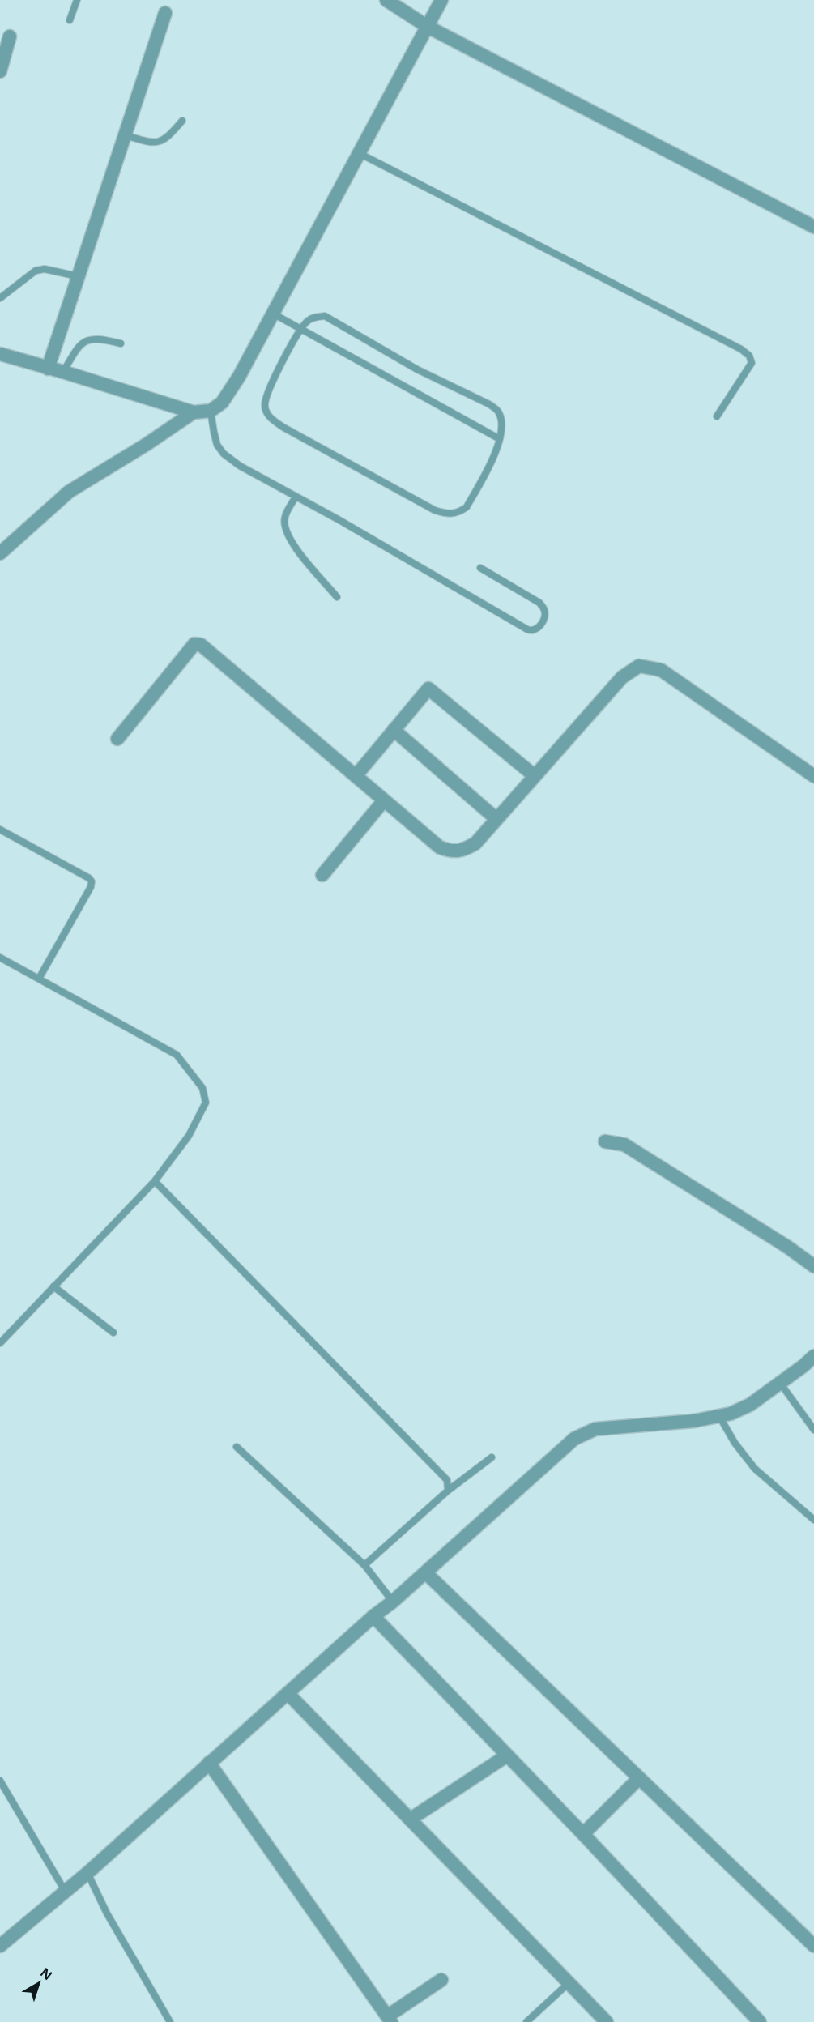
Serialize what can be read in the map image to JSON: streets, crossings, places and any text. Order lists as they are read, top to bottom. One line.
{"north":"top right"}
